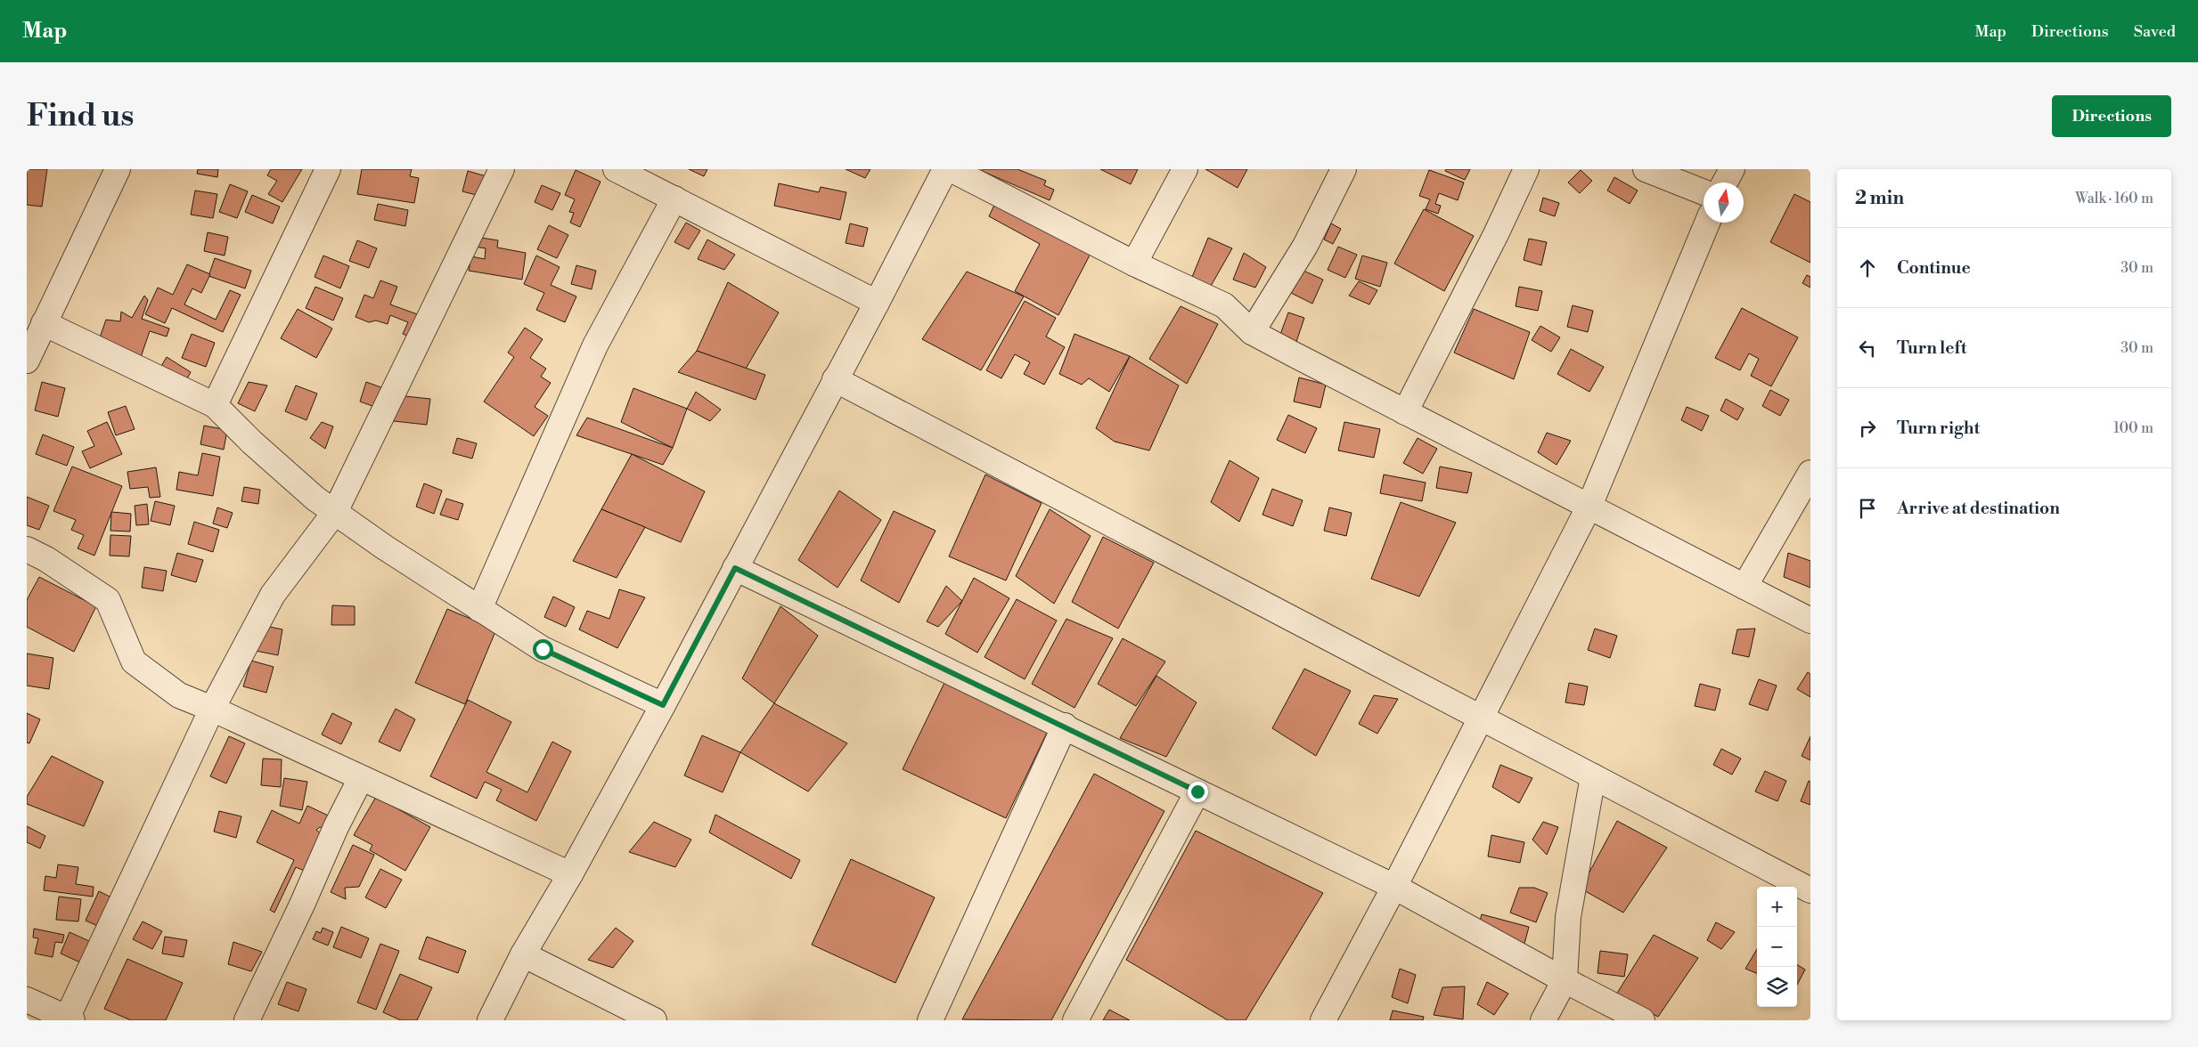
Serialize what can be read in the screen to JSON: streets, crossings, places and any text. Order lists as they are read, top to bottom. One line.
{"north":"top","page":{"header":"Map","nav":["Map","Directions","Saved"],"buttons":"Directions","title":"Find us","heading":["2 min","Walk · 160 m"],"list":[["Continue","30 m"],["Turn left","30 m"],["Turn right","100 m"],"Arrive at destination"],"map_buttons":["+","−"]}}
